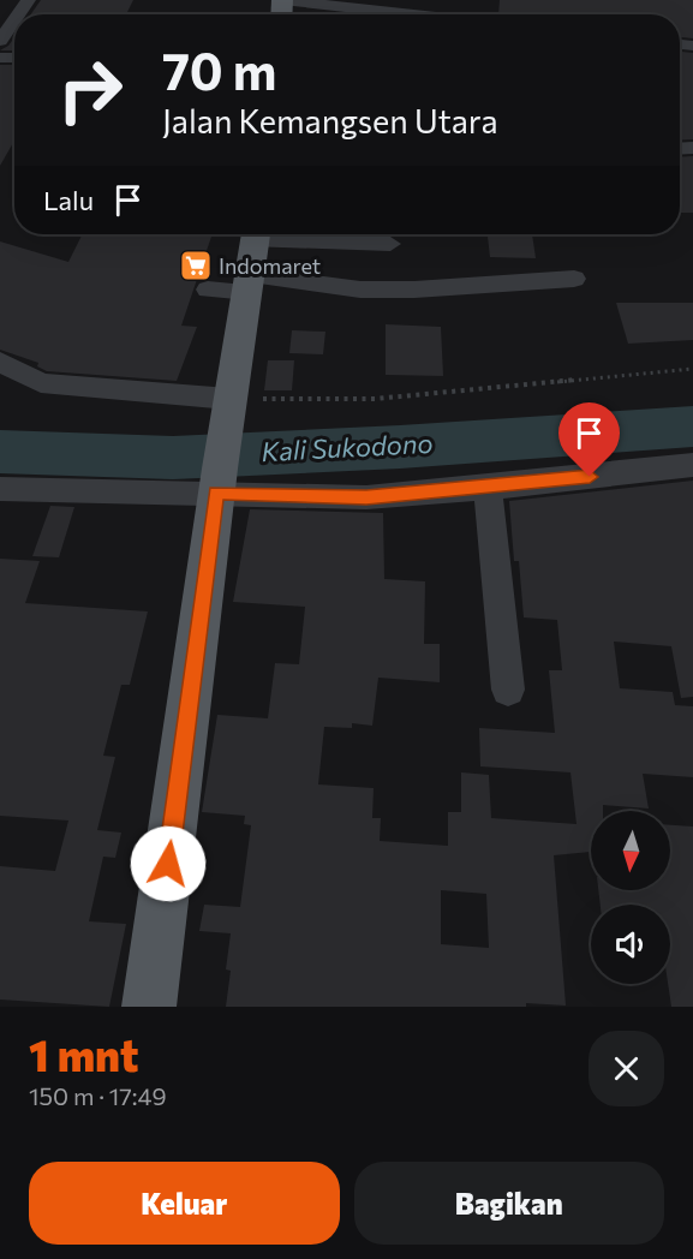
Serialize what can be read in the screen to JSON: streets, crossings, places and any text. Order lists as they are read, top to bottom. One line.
{"water":["Kali Sukodono"],"places":{"supermarket":["Indomaret"]},"north":"bottom","page":{"turn":["70 m","Jalan Kemangsen Utara"],"then":"Lalu","heading":["1 mnt","150 m · 17:49"],"buttons":["Keluar","Bagikan"]}}
